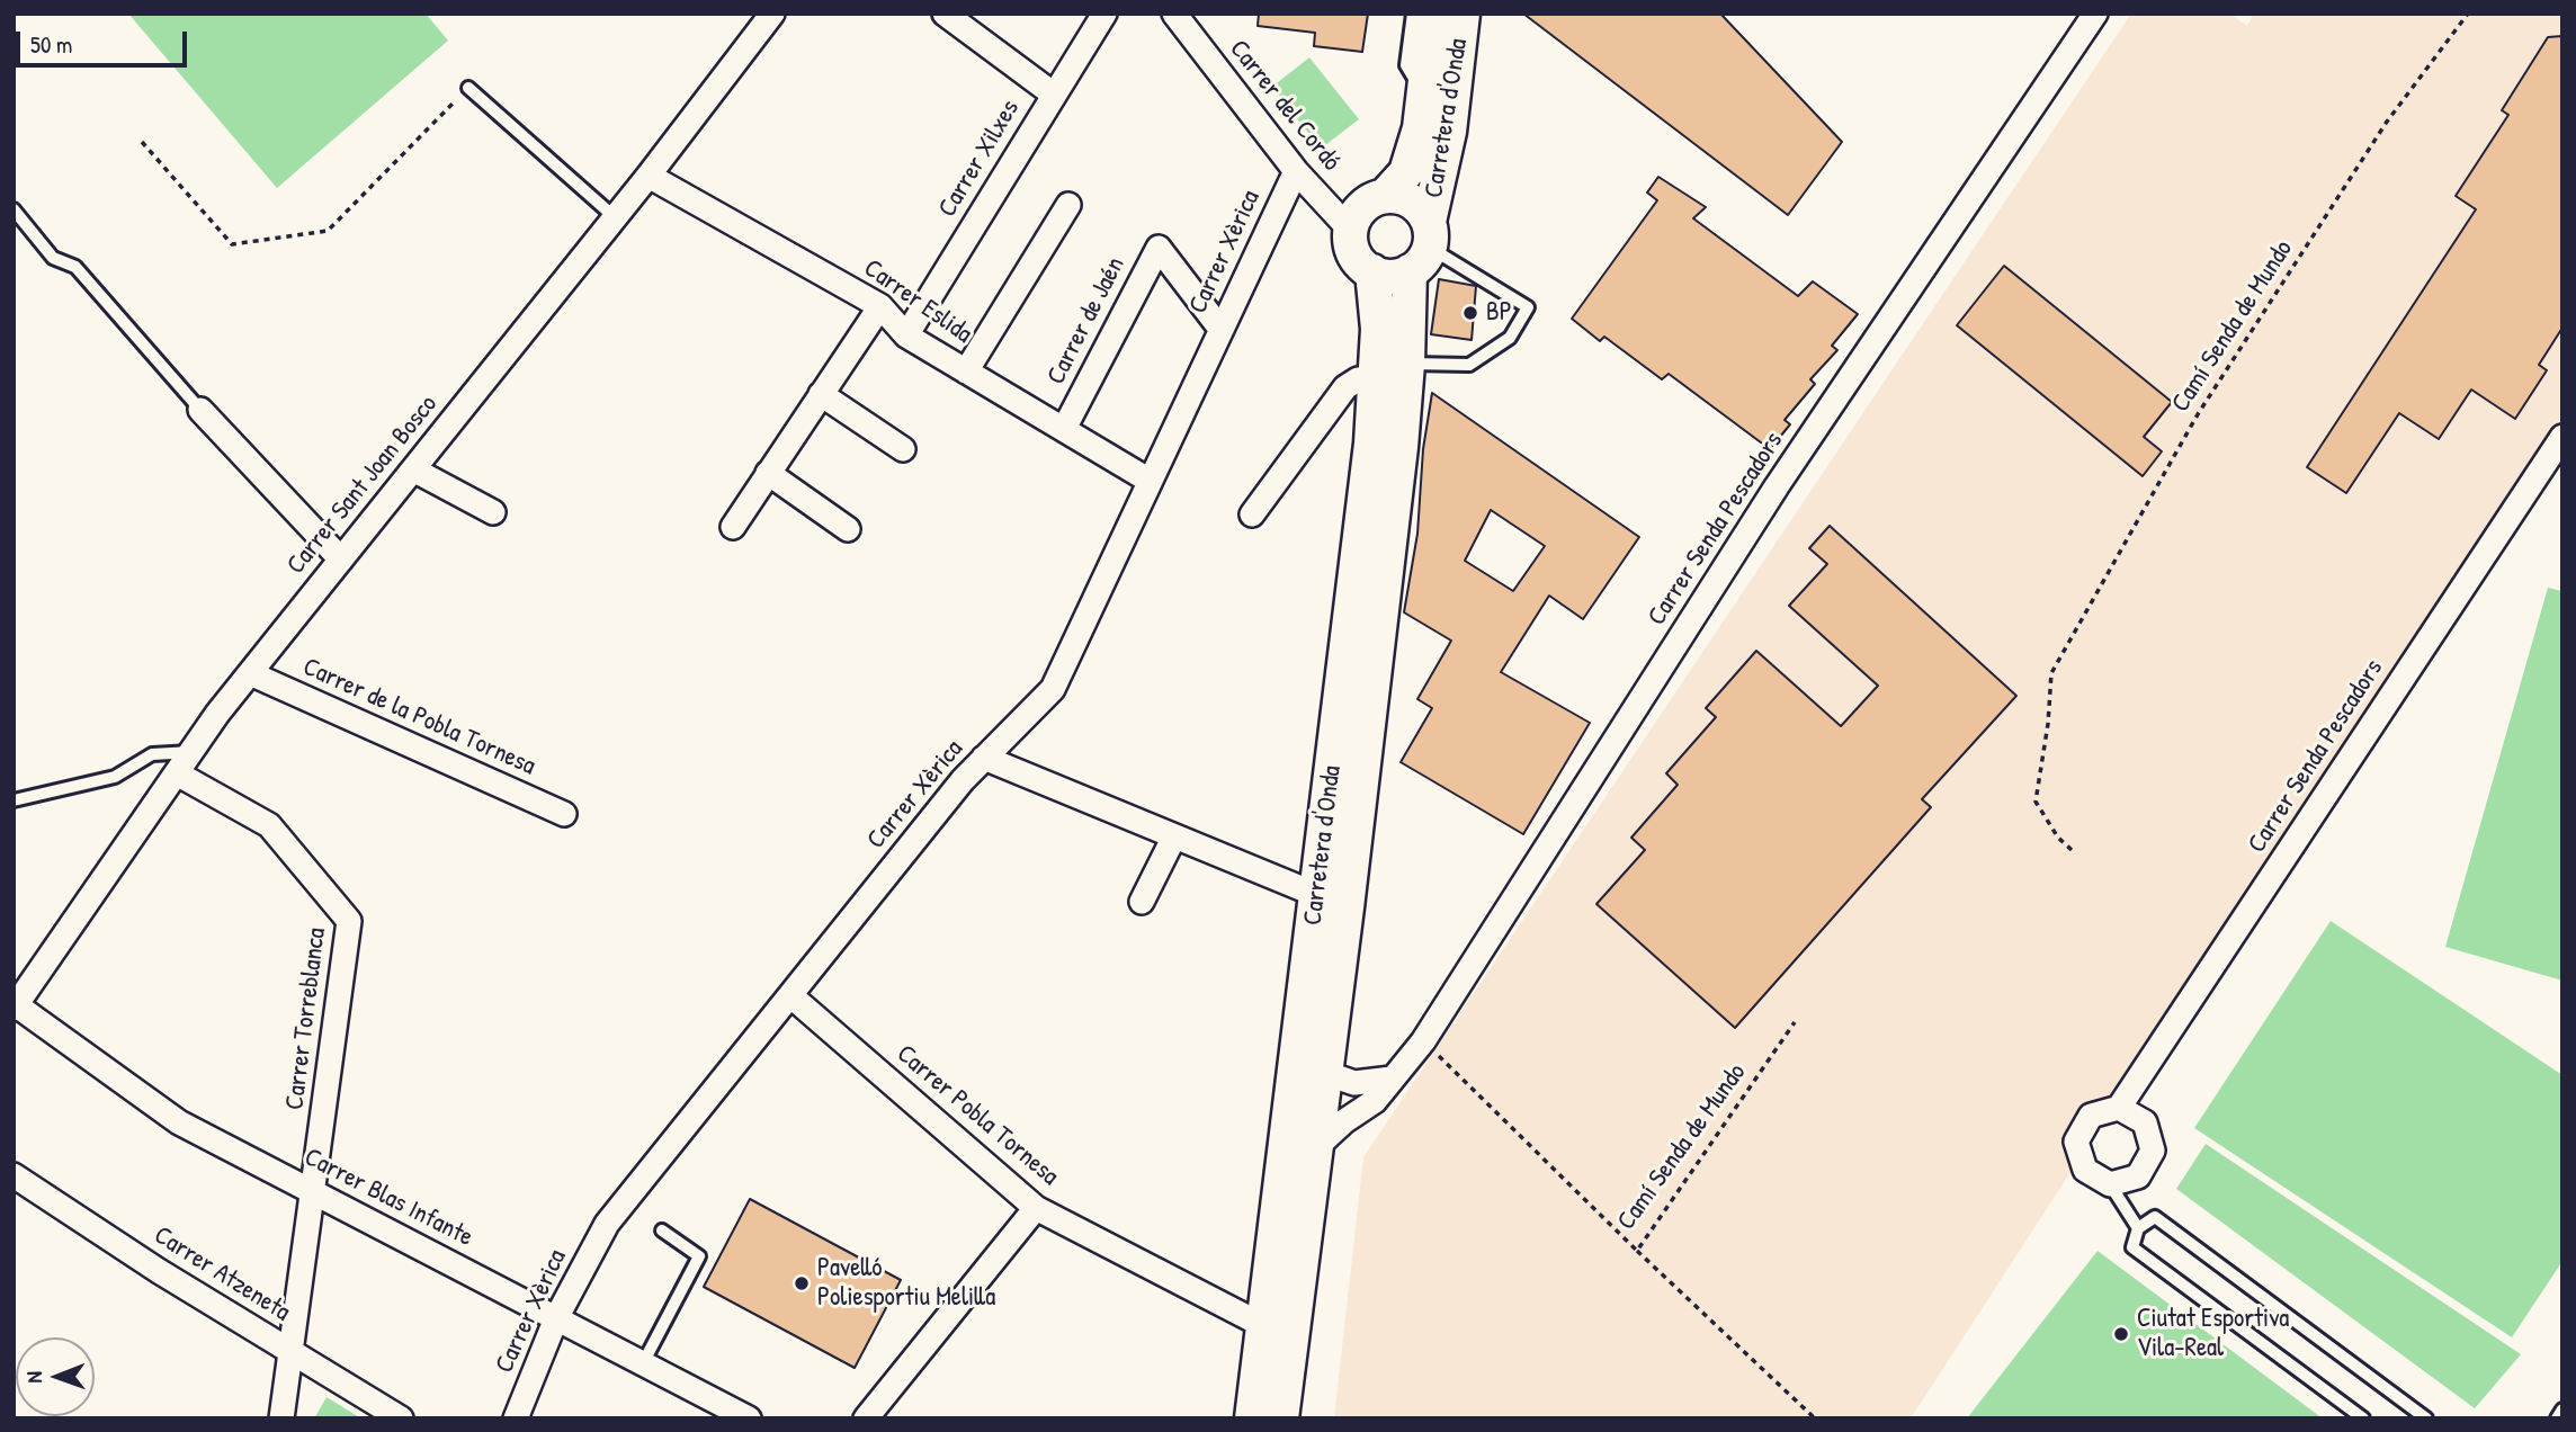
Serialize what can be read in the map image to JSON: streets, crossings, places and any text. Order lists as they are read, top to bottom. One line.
{"streets":{"main road":["Carretera d'Onda"],"street":["Carrer del Cordó","Carrer Xilxes","Carrer Xèrica","Carrer Eslida","Carrer de Jaén","Carrer Sant Joan Bosco","Carrer Senda Pescadors","Carrer de la Pobla Tornesa","Carrer Torreblanca","Carrer Pobla Tornesa","Carrer Blas Infante","Carrer Atzeneta"],"path":["Camí Senda de Mundo"]},"crossings":[["Carrer del Cordó","Carretera d'Onda"],["Carrer del Cordó","Carrer Xèrica"],["Carretera d'Onda","Carrer Senda Pescadors"],["Carretera d'Onda","Carrer Pobla Tornesa"],["Carrer Xilxes","Carrer Eslida"],["Carrer Xèrica","Carrer Eslida"],["Carrer Xèrica","Carrer de Jaén"],["Carrer Xèrica","Carrer Pobla Tornesa"],["Carrer Xèrica","Carrer Blas Infante"],["Carrer Eslida","Carrer de Jaén"],["Carrer Eslida","Carrer Sant Joan Bosco"],["Camí Senda de Mundo","Carrer Senda Pescadors"],["Carrer Sant Joan Bosco","Carrer de la Pobla Tornesa"],["Carrer Sant Joan Bosco","Carrer Torreblanca"],["Carrer Sant Joan Bosco","Carrer Blas Infante"],["Carrer Torreblanca","Carrer Blas Infante"],["Carrer Torreblanca","Carrer Atzeneta"]],"places":["BP","Pavelló Poliesportiu Melilla","Ciutat Esportiva Vila-Real"],"scale_bar":"50 m","north":"left"}
